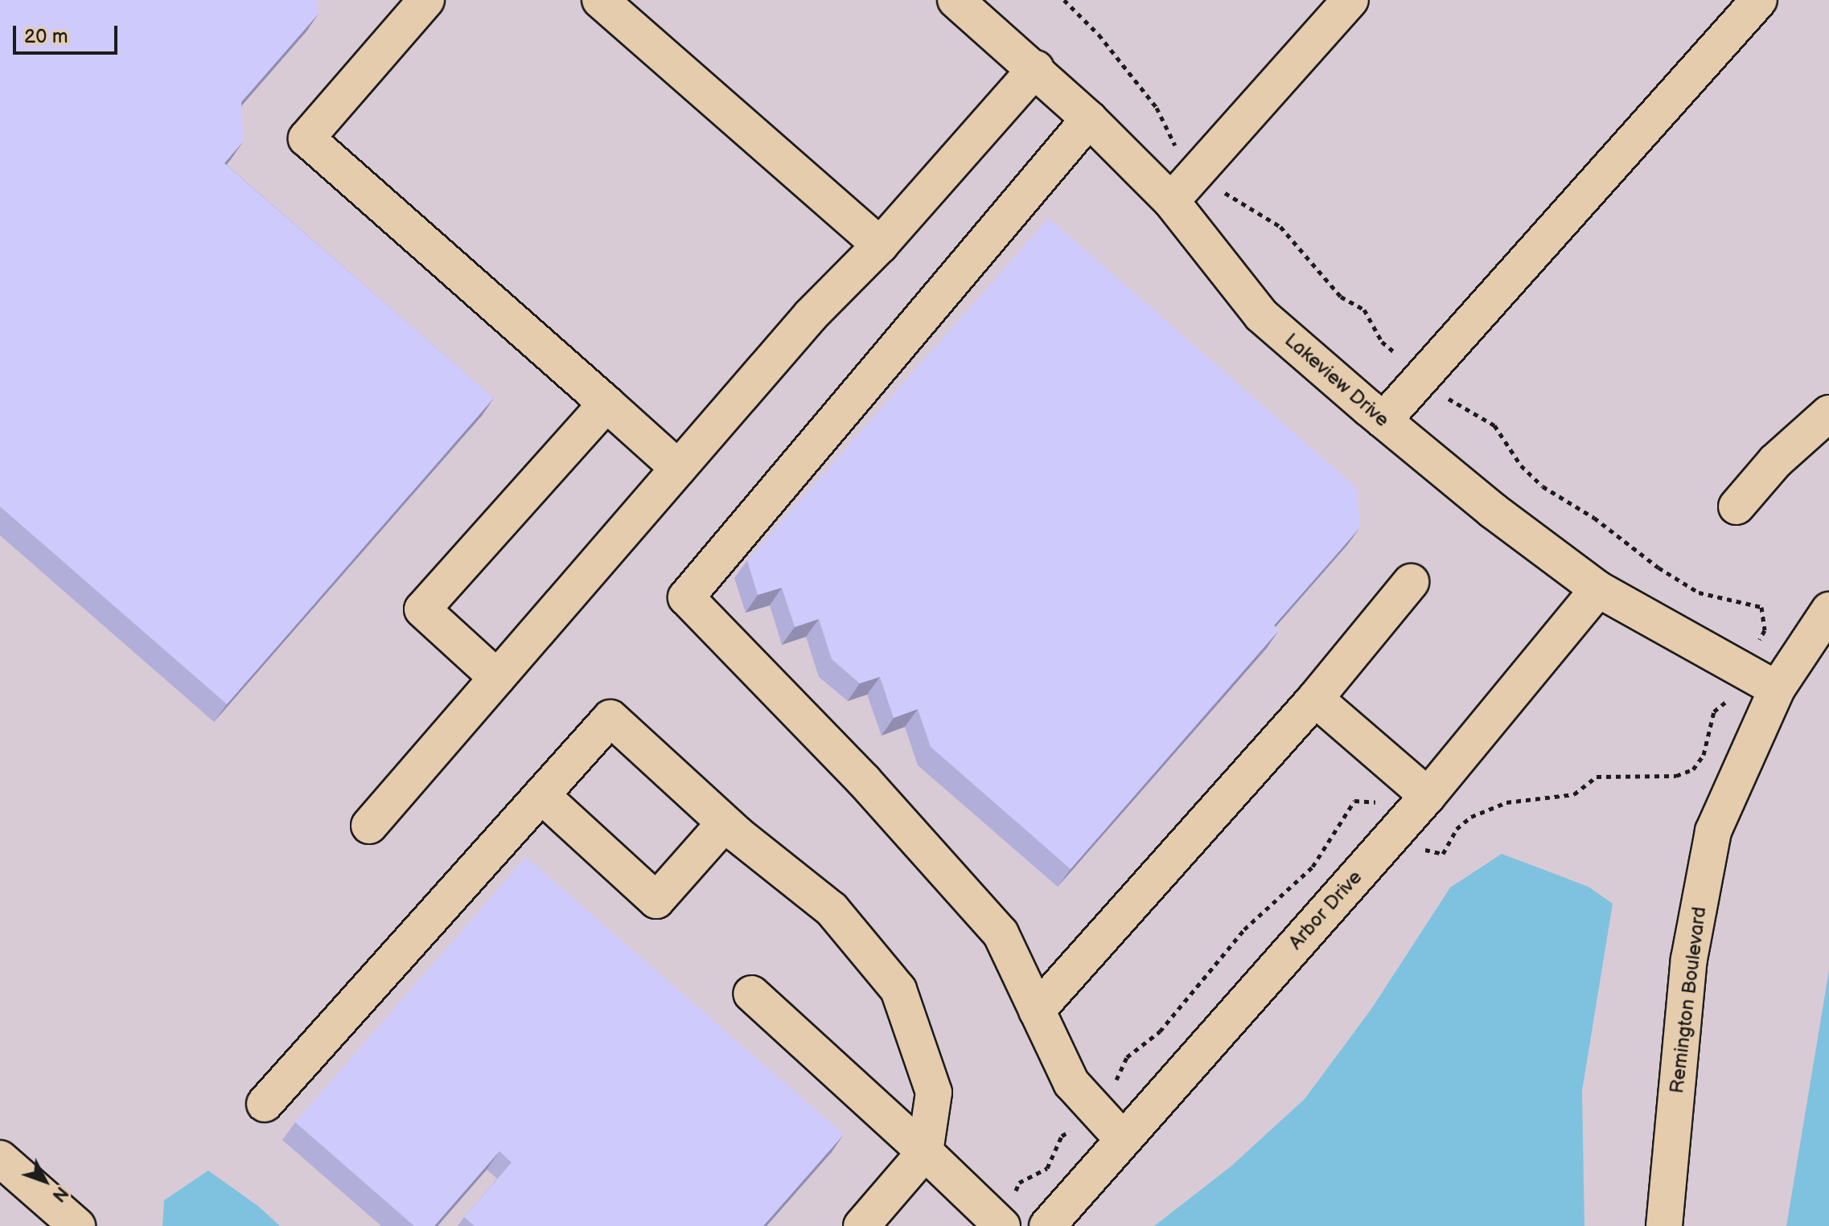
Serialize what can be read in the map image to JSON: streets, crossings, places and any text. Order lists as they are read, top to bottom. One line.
{"streets":{"street":["Lakeview Drive","Arbor Drive","Remington Boulevard"]},"crossings":[["Lakeview Drive","Arbor Drive"],["Lakeview Drive","Remington Boulevard"]],"scale_bar":"20 m","north":"bottom right"}
